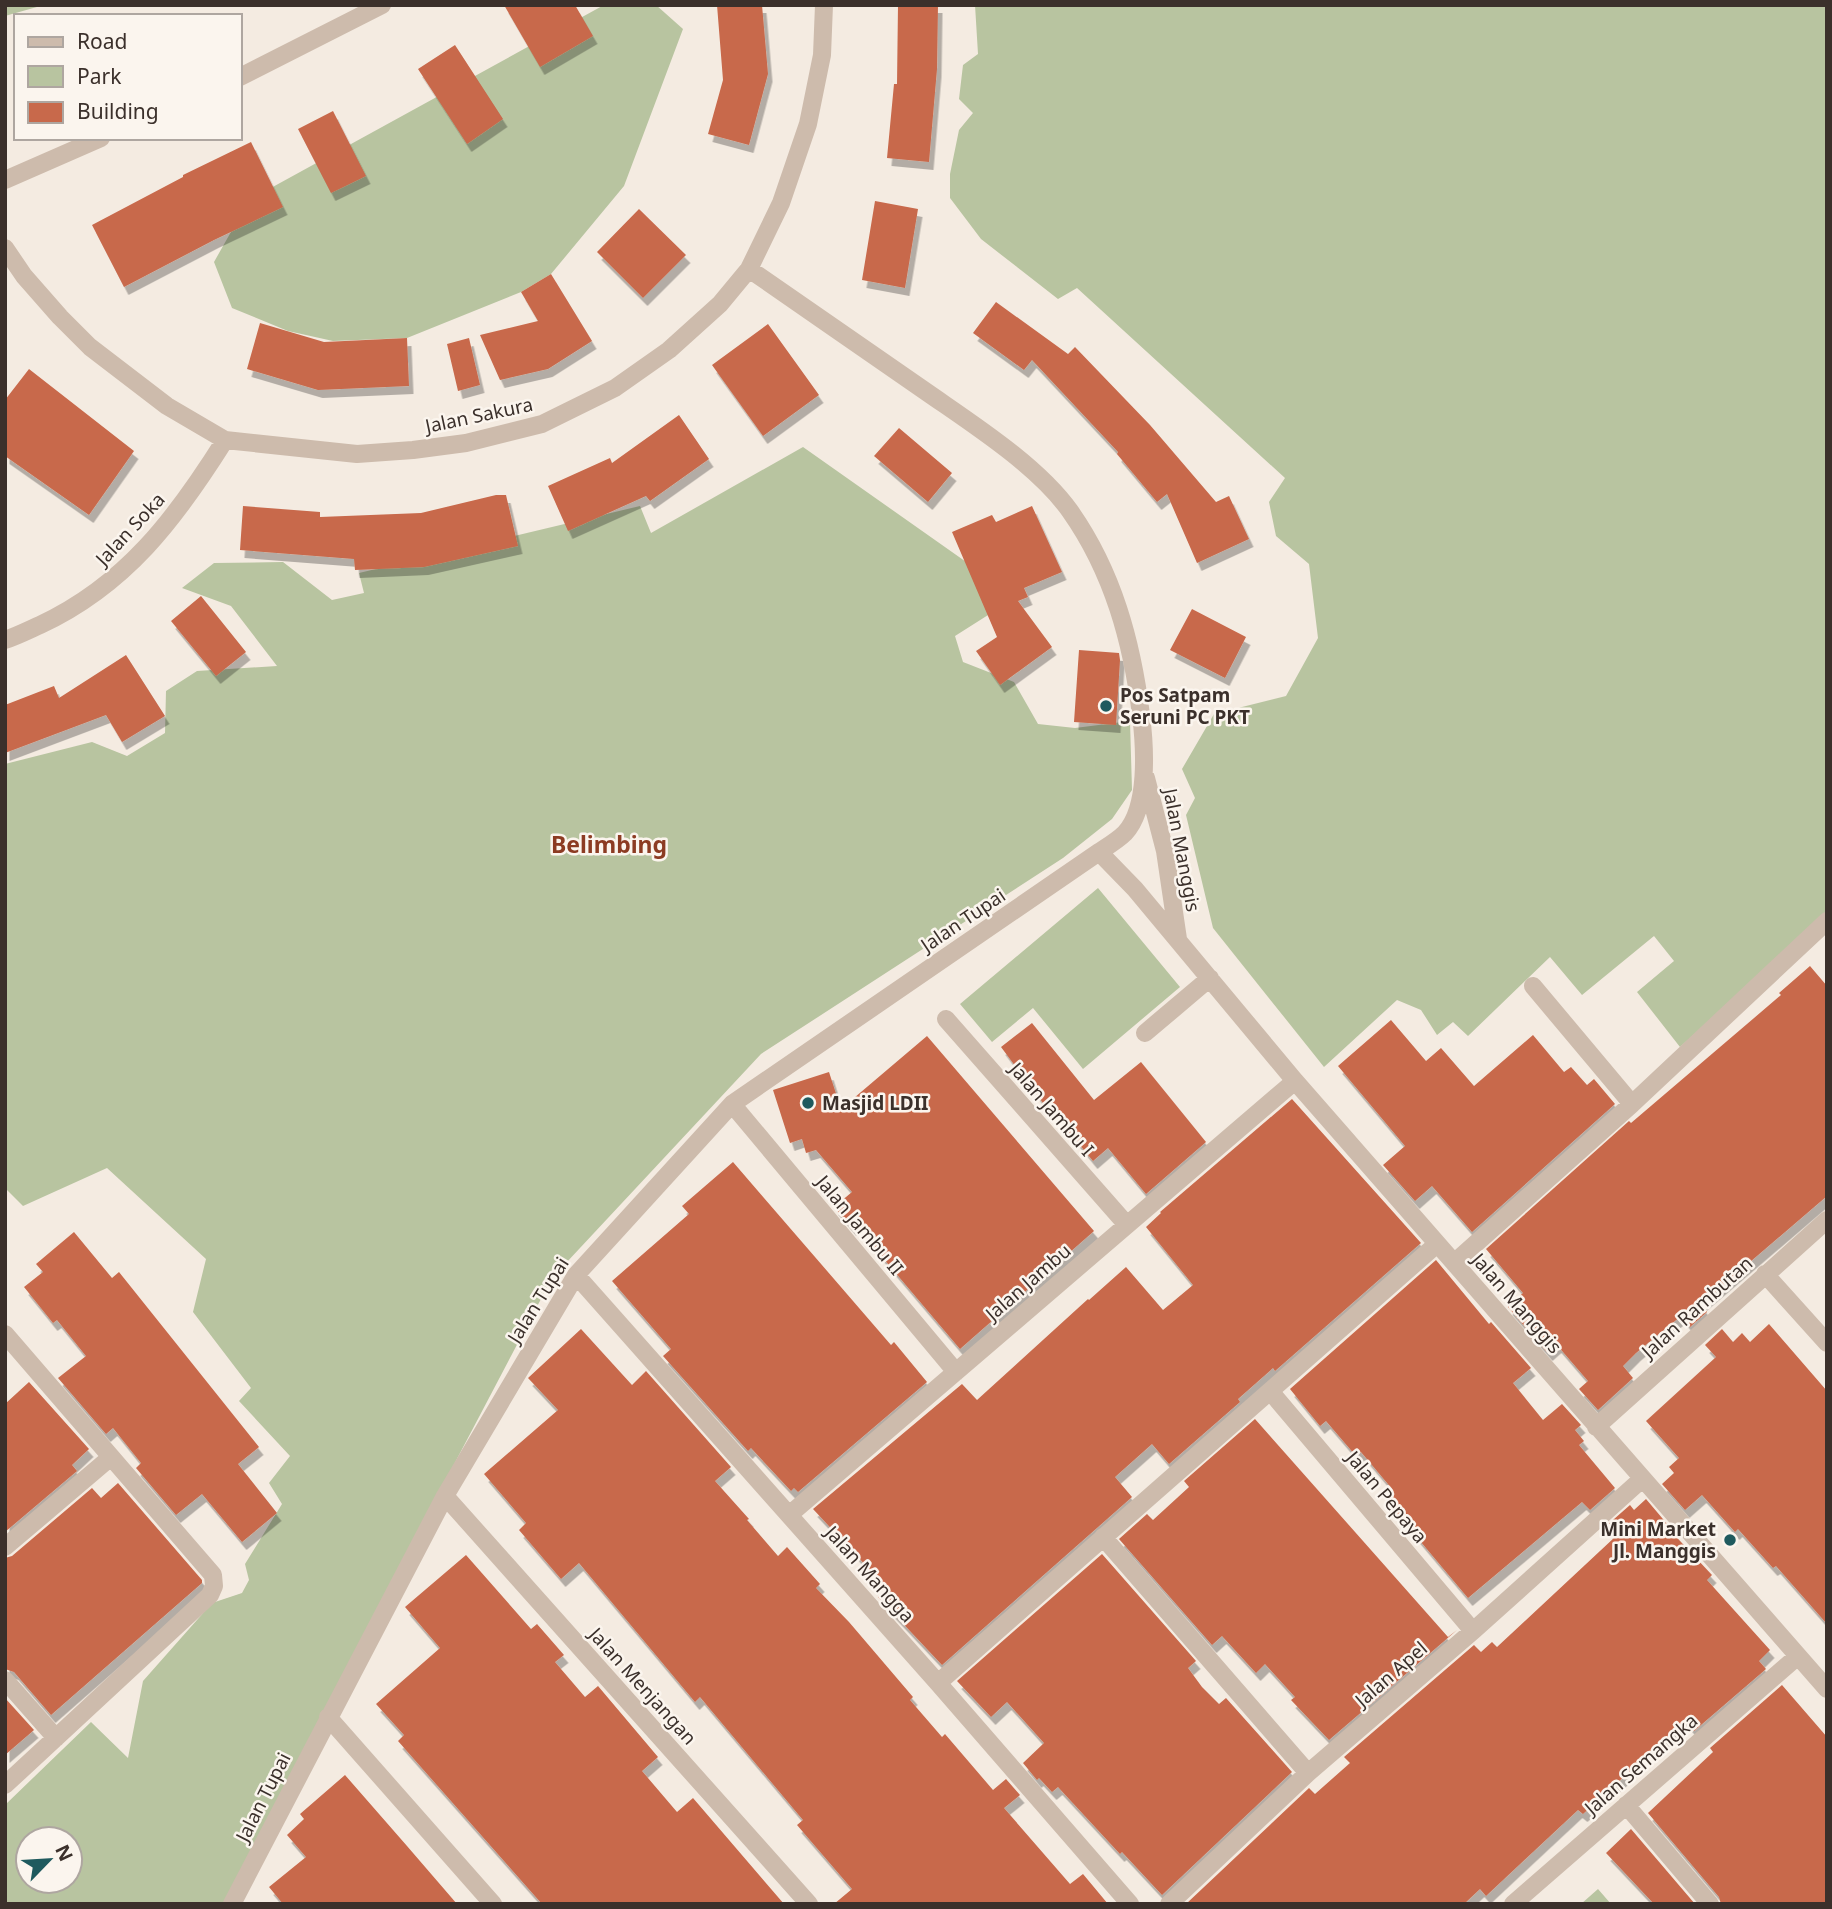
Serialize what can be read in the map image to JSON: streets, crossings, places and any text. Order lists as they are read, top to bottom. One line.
{"streets":{"street":["Jalan Sakura","Jalan Soka","Jalan Manggis","Jalan Tupai","Jalan Jambu I","Jalan Jambu II","Jalan Jambu","Jalan Rambutan","Jalan Pepaya","Jalan Mangga","Jalan Apel","Jalan Menjangan","Jalan Semangka"]},"crossings":[["Jalan Sakura","Jalan Soka"],["Jalan Manggis","Jalan Tupai"],["Jalan Manggis","Jalan Jambu"],["Jalan Manggis","Jalan Rambutan"],["Jalan Manggis","Jalan Apel"],["Jalan Manggis","Jalan Semangka"],["Jalan Tupai","Jalan Jambu II"],["Jalan Tupai","Jalan Mangga"],["Jalan Tupai","Jalan Menjangan"],["Jalan Jambu I","Jalan Jambu"],["Jalan Jambu II","Jalan Jambu"],["Jalan Jambu","Jalan Mangga"],["Jalan Pepaya","Jalan Apel"]],"districts":["Belimbing"],"places":["Pos Satpam Seruni PC PKT","Masjid LDII","Mini Market Jl. Manggis"],"legend":["Road","Park","Building"],"north":"top right"}
